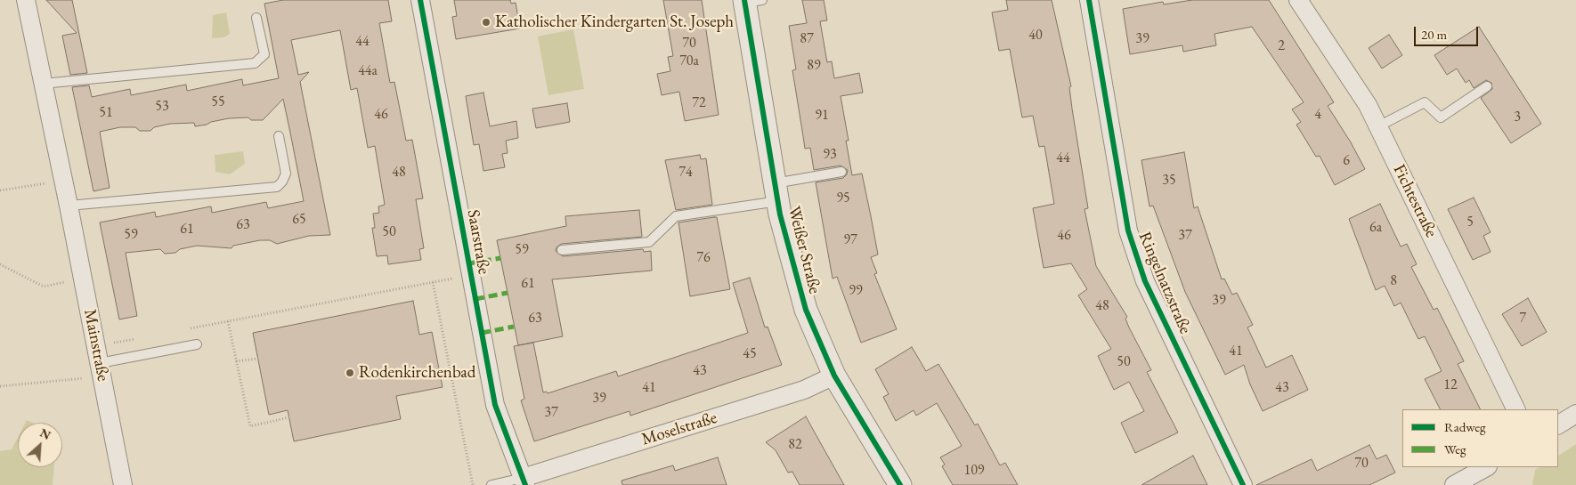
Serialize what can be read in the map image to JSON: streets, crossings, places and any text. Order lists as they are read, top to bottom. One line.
{"streets":{"street":["Fichtestraße","Saarstraße","Weißer Straße","Ringelnatzstraße","Mainstraße","Moselstraße"]},"crossings":[["Saarstraße","Moselstraße"],["Weißer Straße","Moselstraße"]],"places":["Katholischer Kindergarten St. Joseph","Rodenkirchenbad"],"house_numbers":["40","87","39","44","70","2","70a","89","44a","55","72","53","51","46","4","91","3","93","44","6","48","74","35","95","65","5","63","6a","61","50","59","46","37","97","59","76","8","61","99","39","48","63","7","41","45","50","43","12","41","43","39","37","82","70","109"],"legend":["Radweg","Weg"],"scale_bar":"20 m","north":"top right"}
